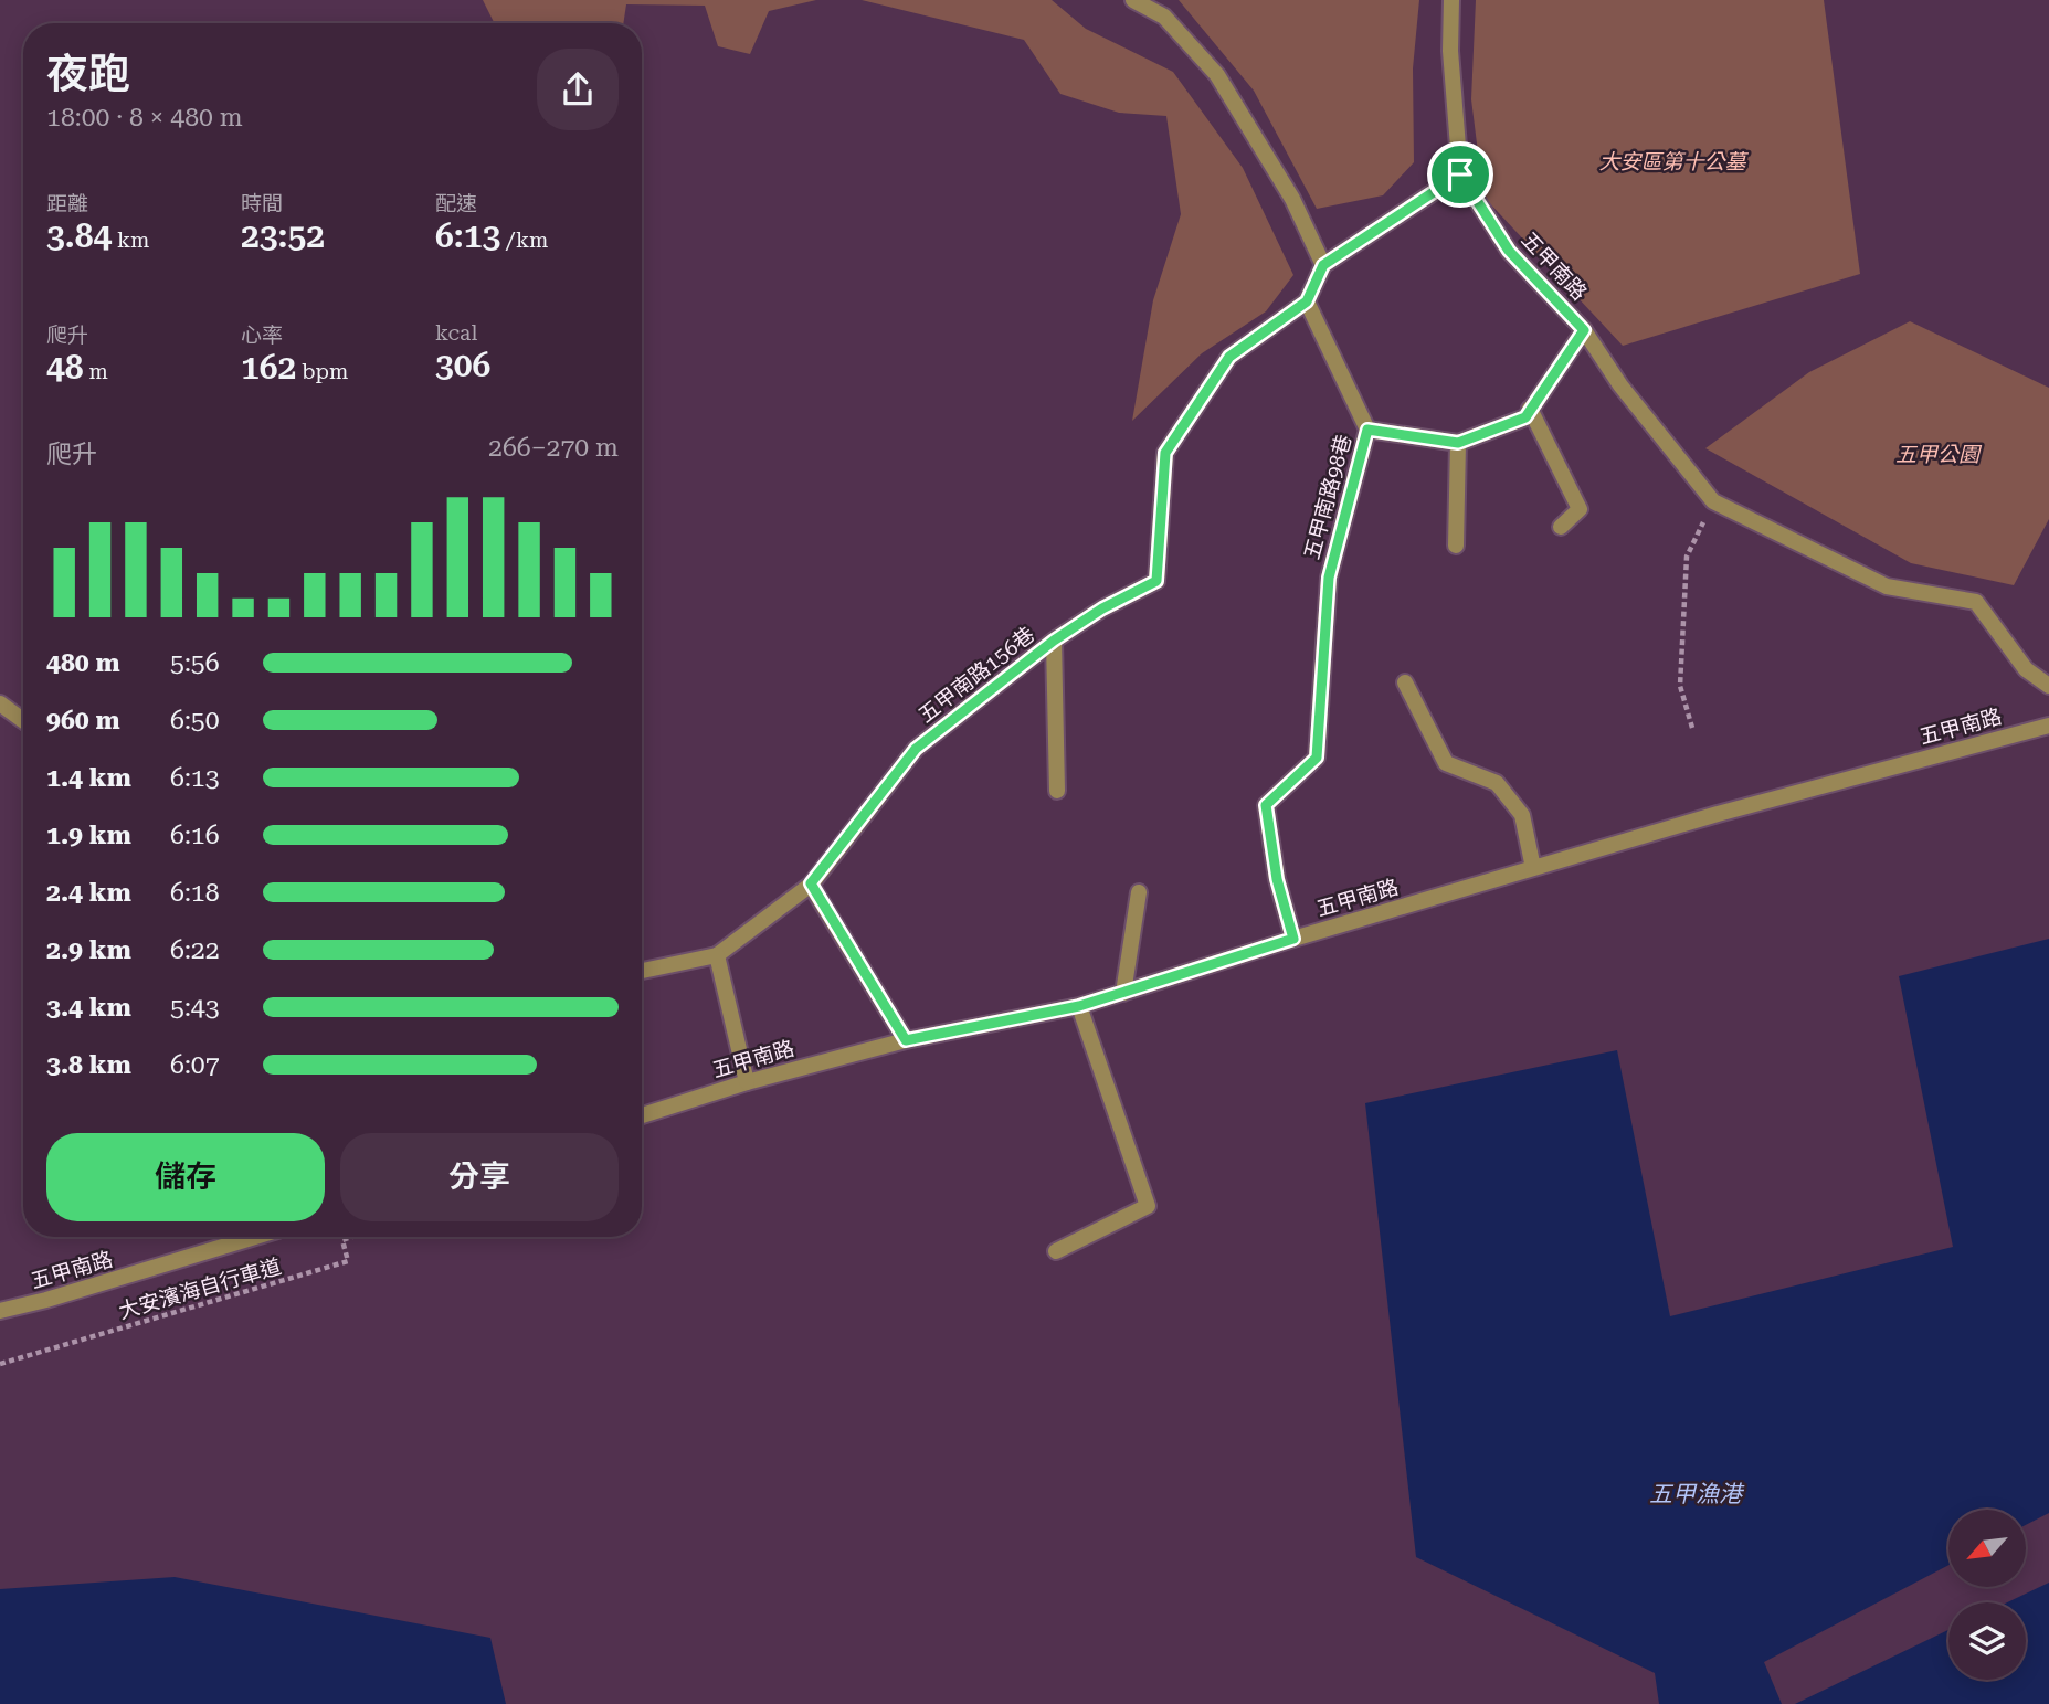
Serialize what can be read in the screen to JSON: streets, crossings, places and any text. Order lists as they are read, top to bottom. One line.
{"streets":{"street":["五甲南路","五甲南路98巷","五甲南路156巷"],"path":["大安濱海自行車道"]},"crossings":[["五甲南路","五甲南路98巷"],["五甲南路","五甲南路156巷"],["五甲南路98巷","五甲南路156巷"]],"water":["五甲漁港"],"parks":["大安區第十公墓","五甲公園"],"north":"bottom left","page":{"heading":["夜跑","18:00 · 8 × 480 m"],"stats":[["距離","3.84 km"],["時間","23:52"],["配速","6:13 /km"],["爬升","48 m"],["心率","162 bpm"],["kcal","306"]],"chart":["爬升","266–270 m"],"list":[{"name":"480 m","note":"5:56"},{"name":"960 m","note":"6:50"},{"name":"1.4 km","note":"6:13"},{"name":"1.9 km","note":"6:16"},{"name":"2.4 km","note":"6:18"},{"name":"2.9 km","note":"6:22"},{"name":"3.4 km","note":"5:43"},{"name":"3.8 km","note":"6:07"}],"buttons":["儲存","分享"]}}
